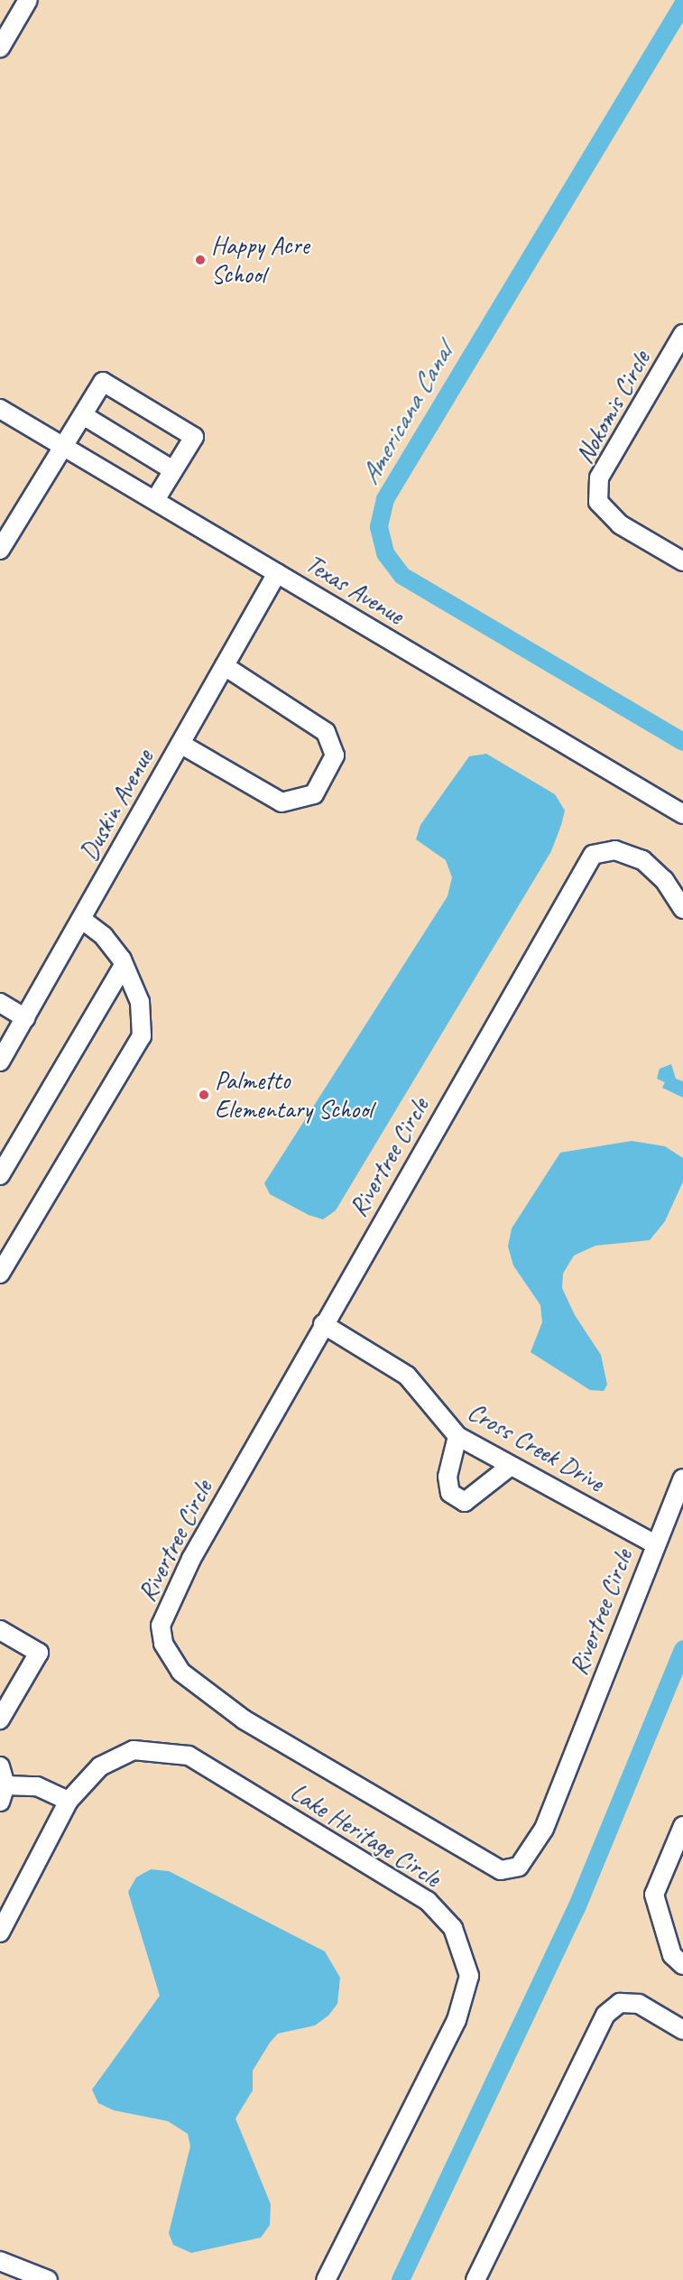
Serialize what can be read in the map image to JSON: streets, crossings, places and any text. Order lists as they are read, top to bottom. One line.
{"streets":{"street":["Nokomis Circle","Texas Avenue","Duskin Avenue","Rivertree Circle","Cross Creek Drive","Lake Heritage Circle"]},"crossings":[["Texas Avenue","Duskin Avenue"],["Rivertree Circle","Cross Creek Drive"]],"water":["Americana Canal"],"places":["Happy Acre School","Palmetto Elementary School"]}
